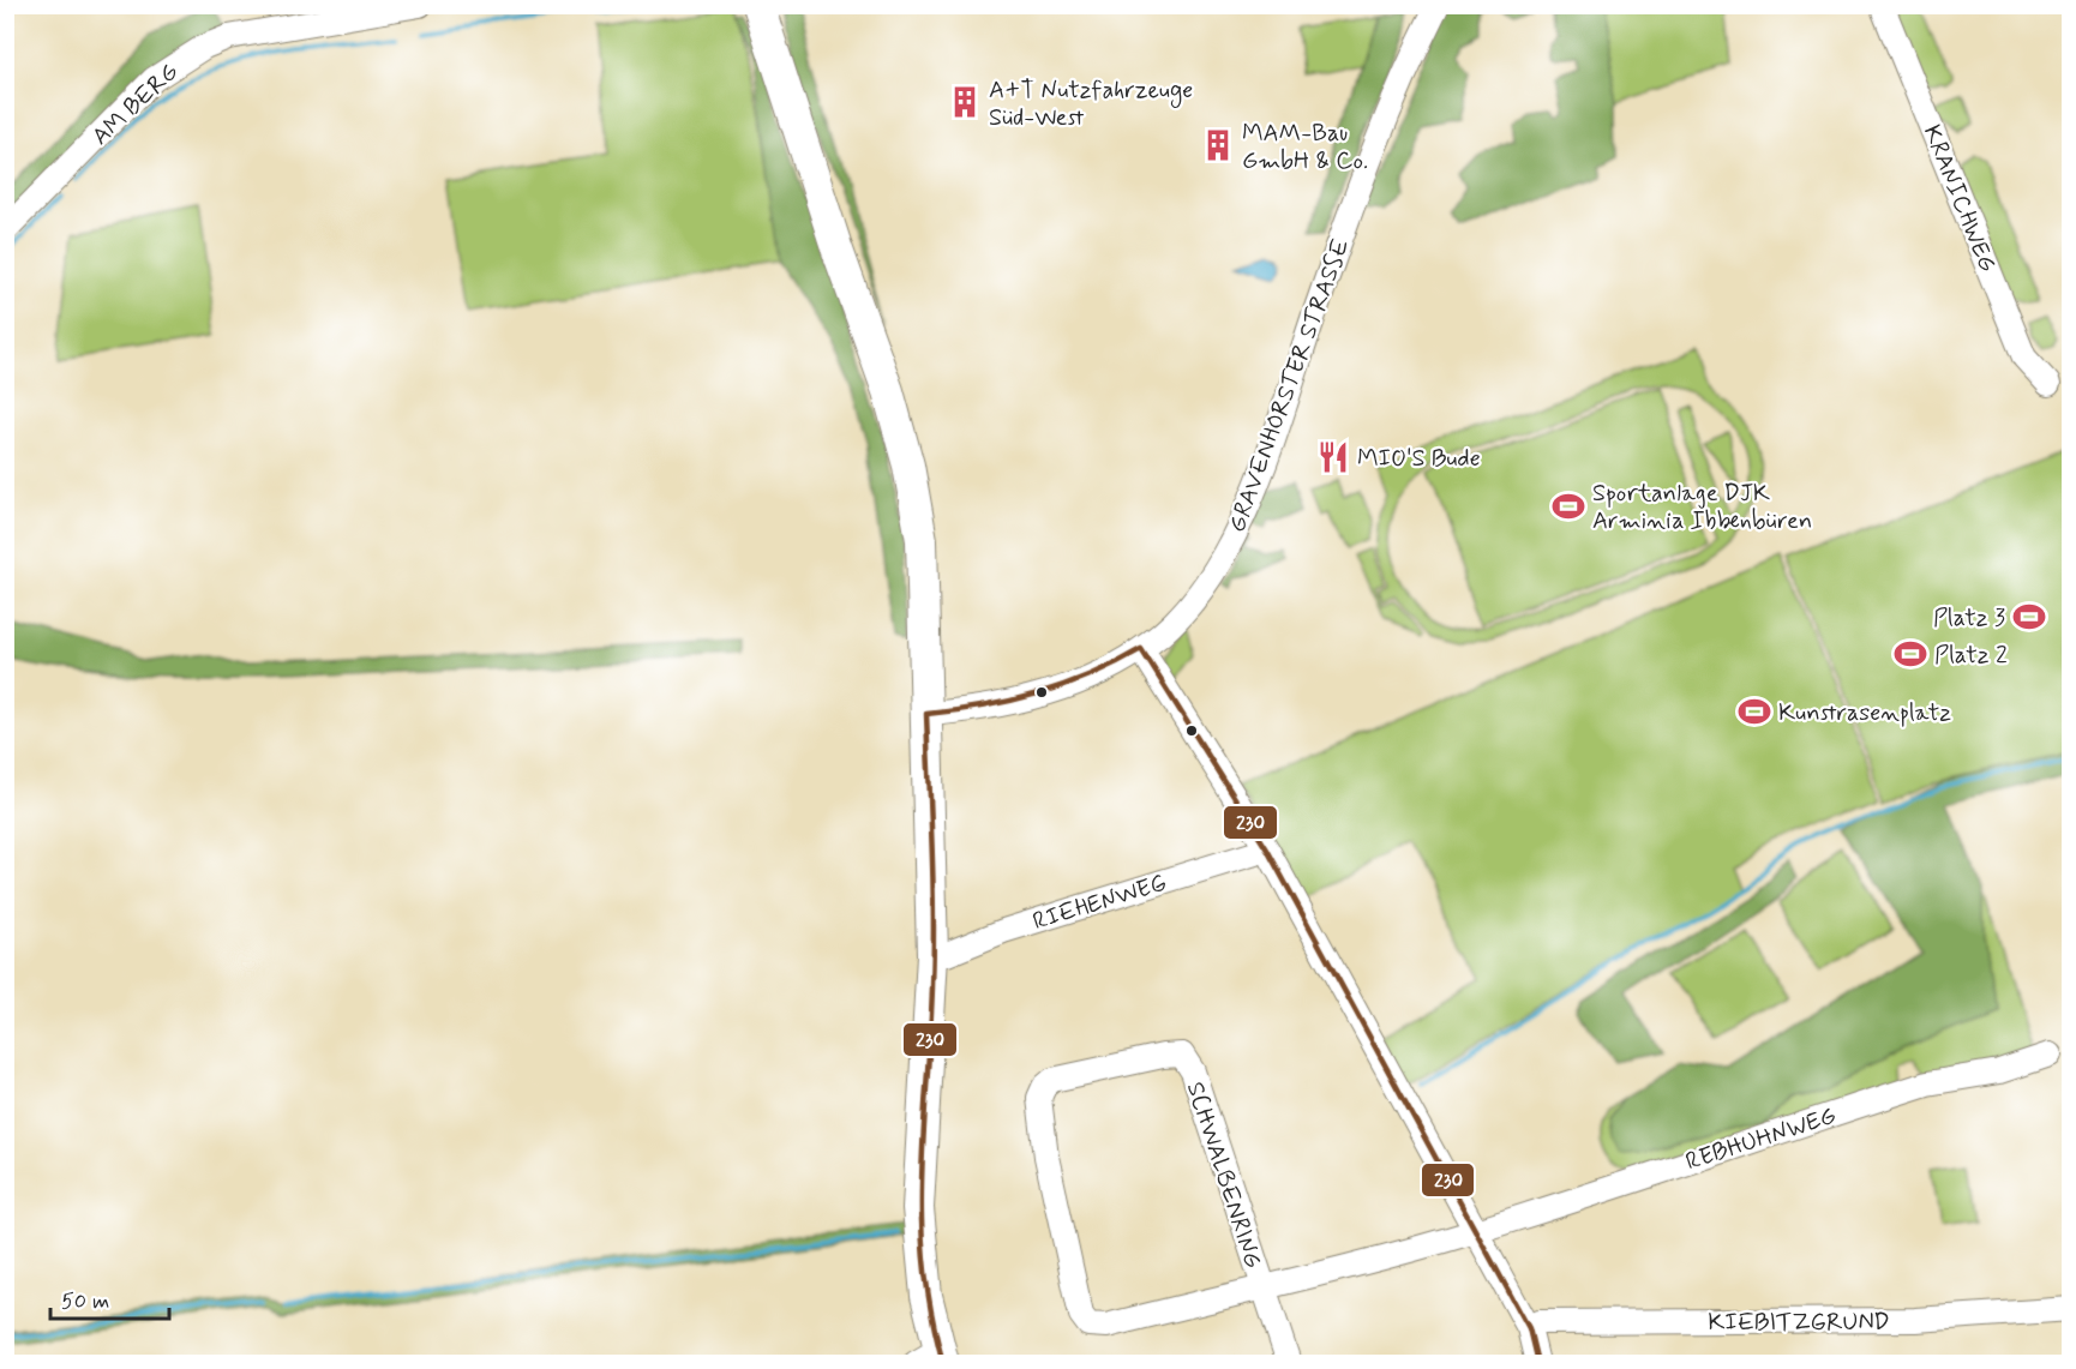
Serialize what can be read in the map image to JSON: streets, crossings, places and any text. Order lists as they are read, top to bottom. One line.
{"streets":{"street":["AM BERG","KRANICHWEG","GRAVENHORSTER STRASSE","RIEHENWEG","REBHUHNWEG","SCHWALBENRING","KIEBITZGRUND"]},"crossings":[["REBHUHNWEG","SCHWALBENRING"]],"places":{"building":["A+T Nutzfahrzeuge Süd-West","MAM-Bau GmbH & Co."],"restaurant":["MIO'S Bude"],"sports":["Sportanlage DJK Arminia Ibbenbüren","Platz 3","Platz 2","Kunstrasenplatz"]},"lines":["transit line 230"],"scale_bar":"50 m"}
